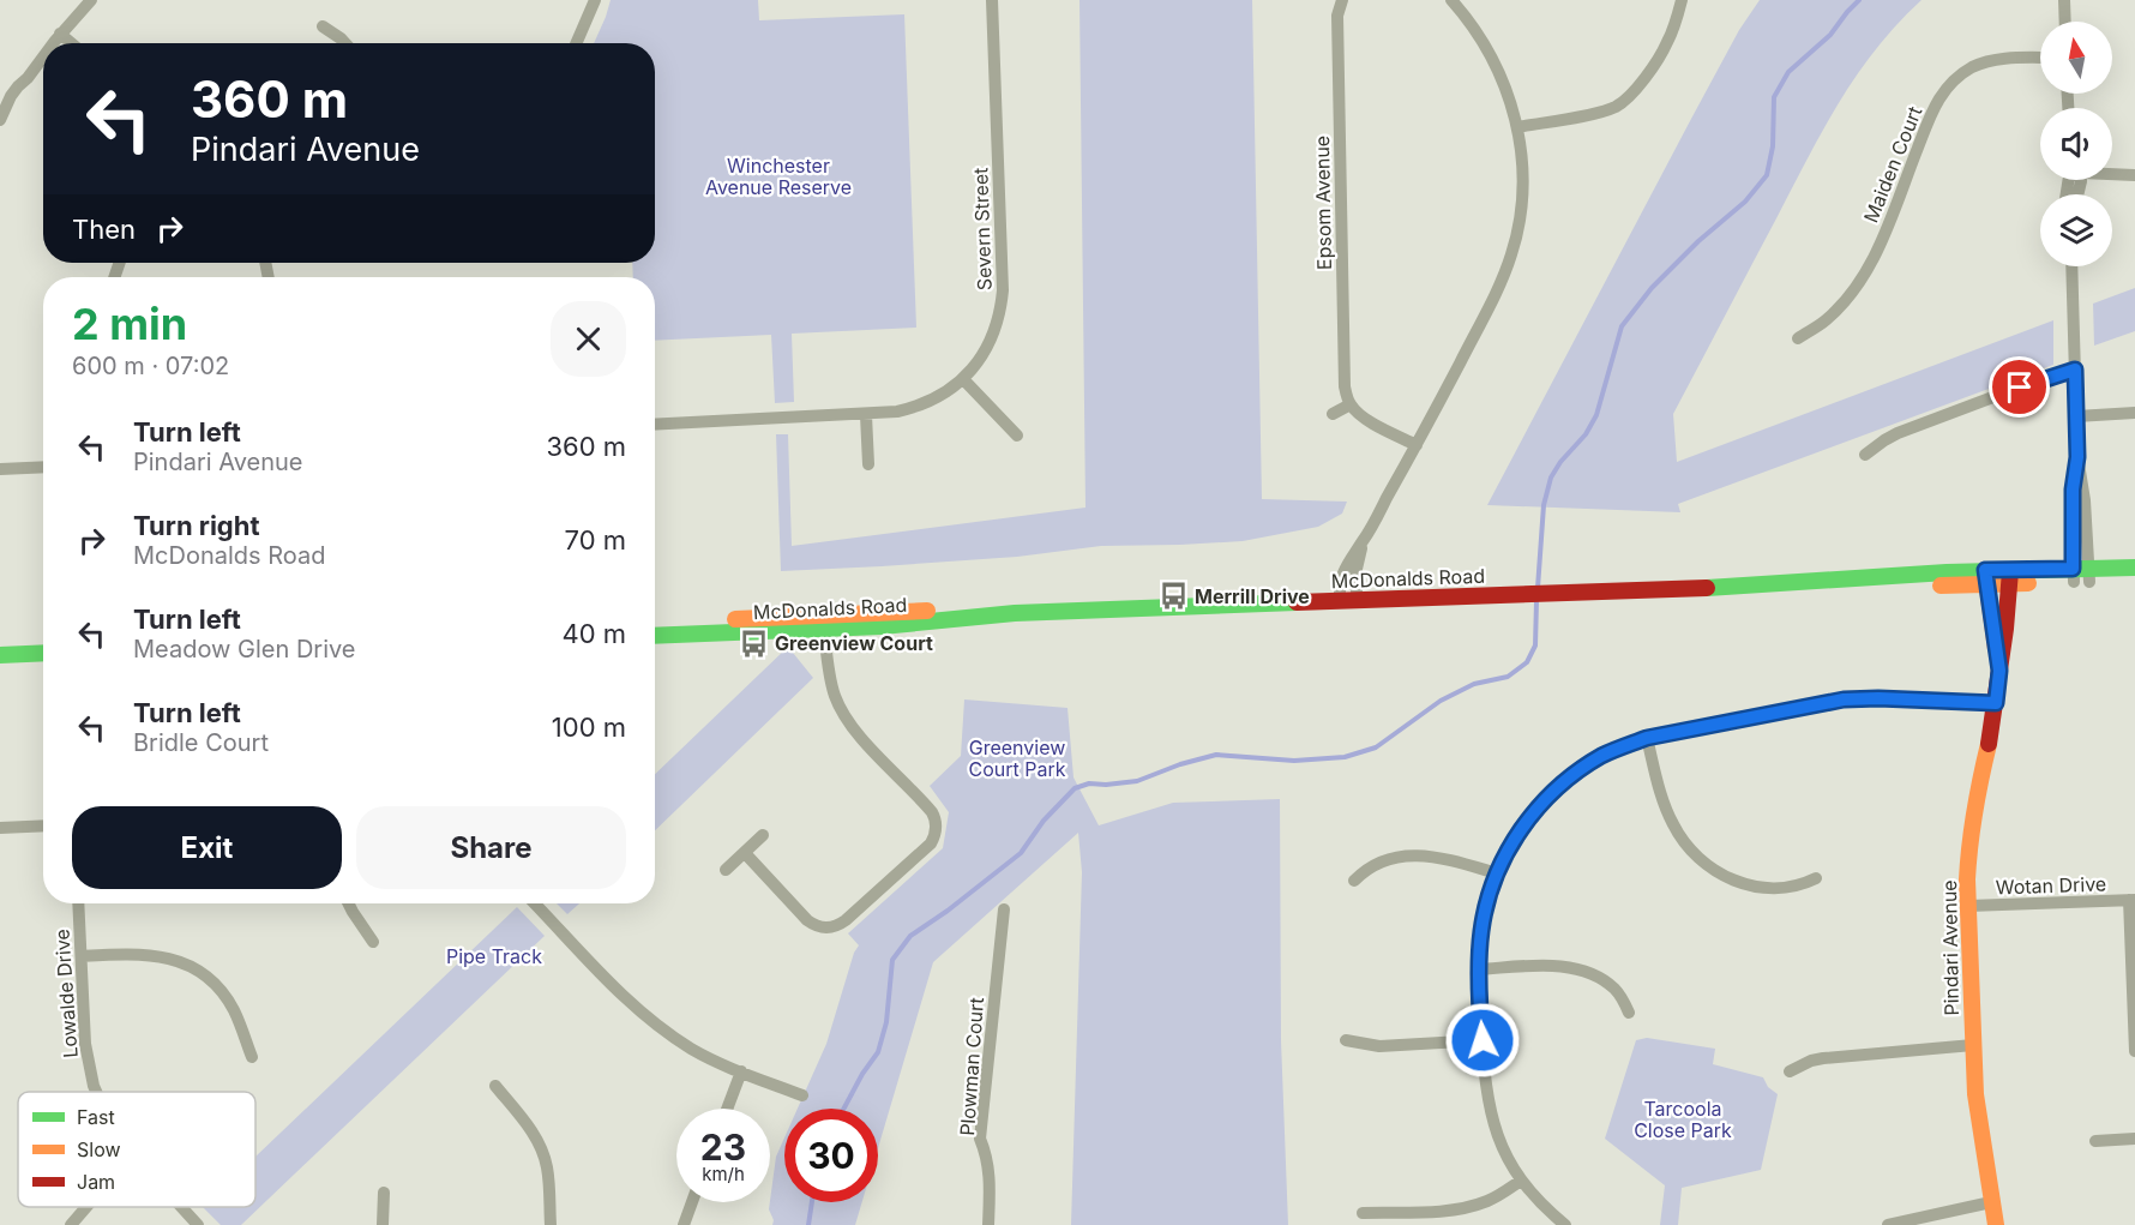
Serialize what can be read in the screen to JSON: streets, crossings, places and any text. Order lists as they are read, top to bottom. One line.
{"streets":{"main road":["McDonalds Road","Pindari Avenue"],"street":["Maiden Court","Epsom Avenue","Severn Street","Wotan Drive","Lowalde Drive","Plowman Court"]},"crossings":[["McDonalds Road","Pindari Avenue"],["Wotan Drive","Pindari Avenue"]],"parks":["Winchester Avenue Reserve","Greenview Court Park","Pipe Track","Tarcoola Close Park"],"places":{"bus stop":["Merrill Drive","Greenview Court"]},"legend":["Fast","Slow","Jam"],"north":"top","page":{"turn":["360 m","Pindari Avenue"],"then":"Then","heading":["2 min","600 m · 07:02"],"list":[{"name":"Turn left","note":"Pindari Avenue","value":"360 m"},{"name":"Turn right","note":"McDonalds Road","value":"70 m"},{"name":"Turn left","note":"Meadow Glen Drive","value":"40 m"},{"name":"Turn left","note":"Bridle Court","value":"100 m"}],"buttons":["Exit","Share"],"speed":"23 km/h","limit":"30"}}
